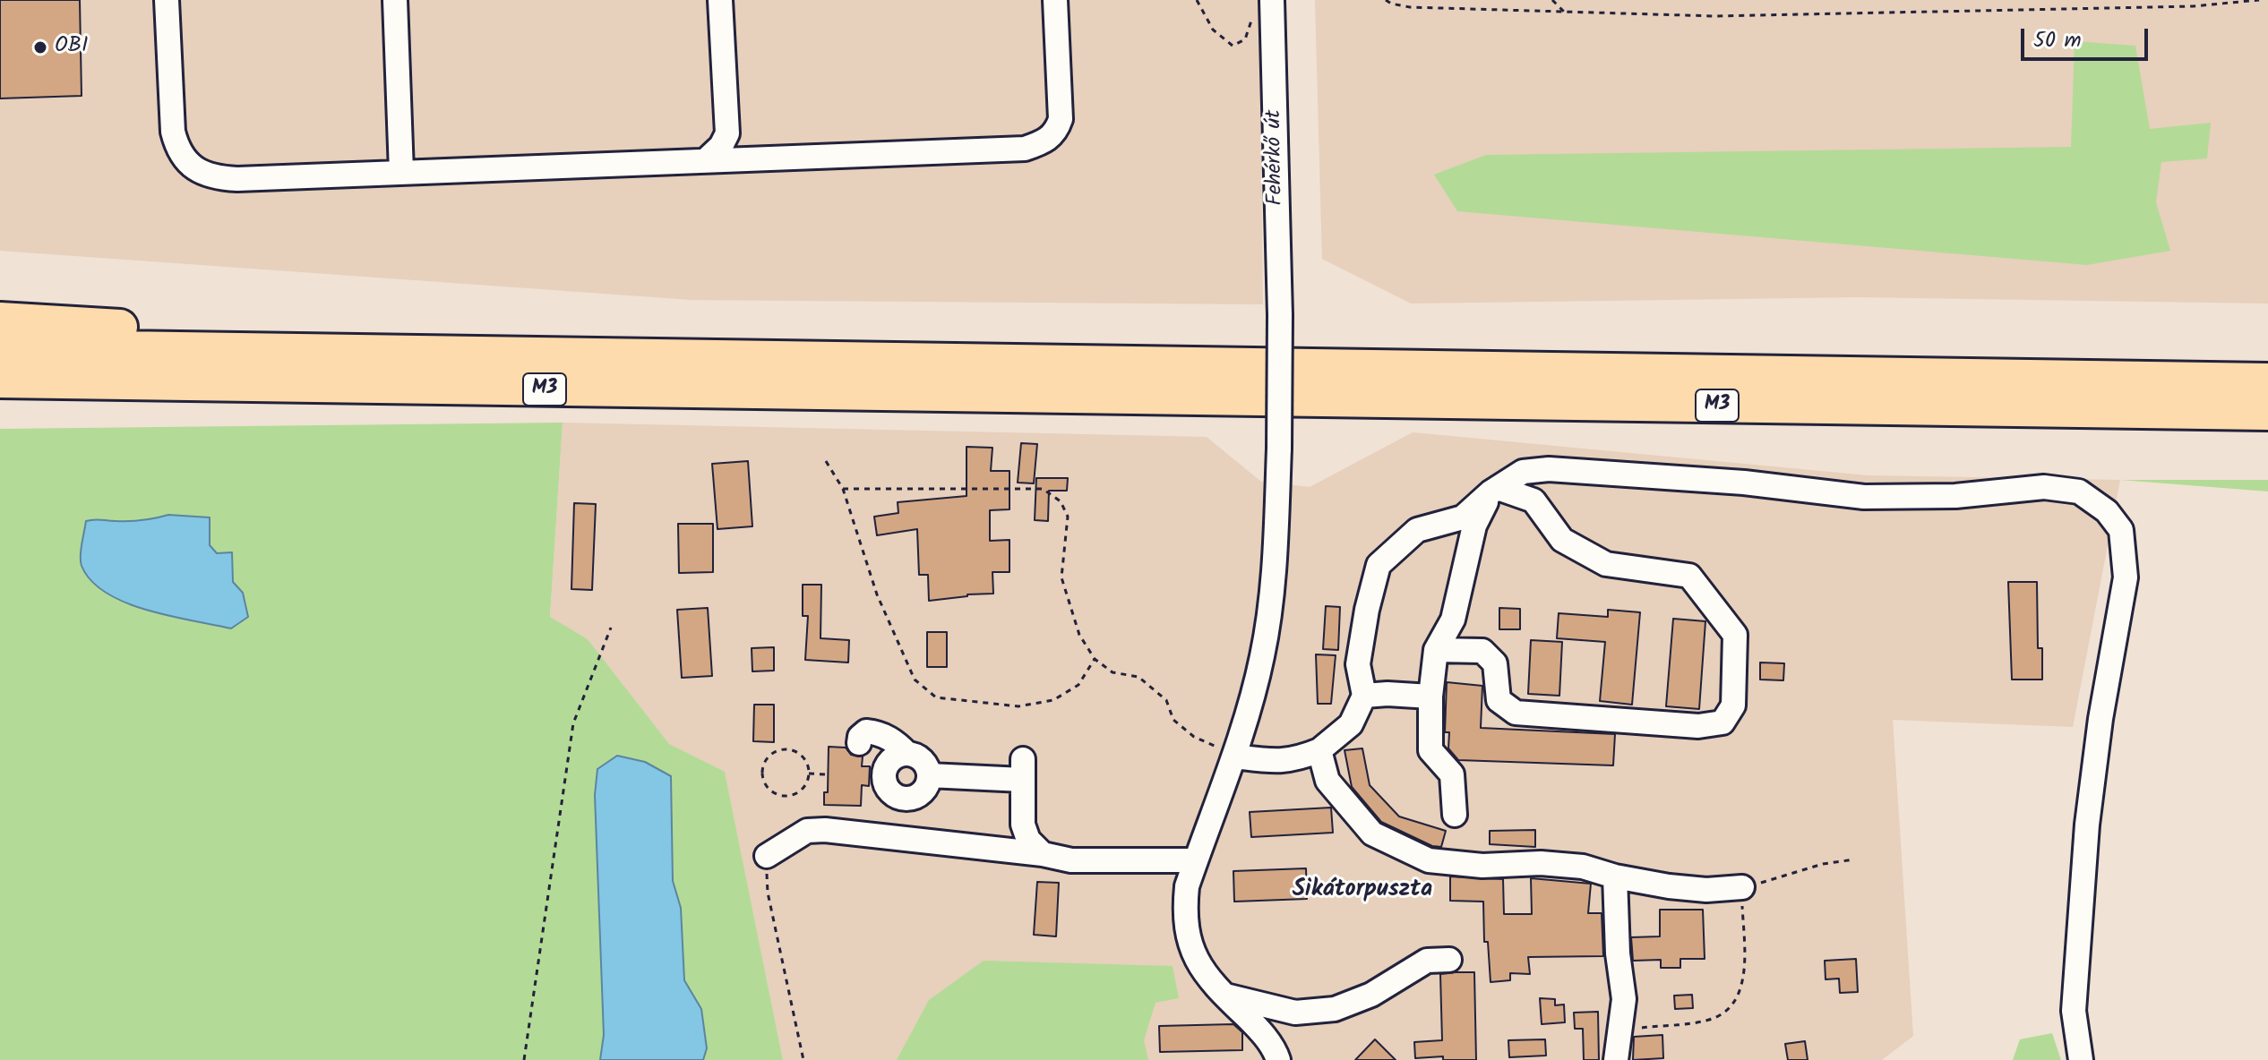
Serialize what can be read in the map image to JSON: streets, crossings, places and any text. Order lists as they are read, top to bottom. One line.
{"streets":{"highway":["M3"],"street":["Fehérkő út"]},"districts":["Sikátorpuszta"],"places":["OBI"],"scale_bar":"50 m"}
